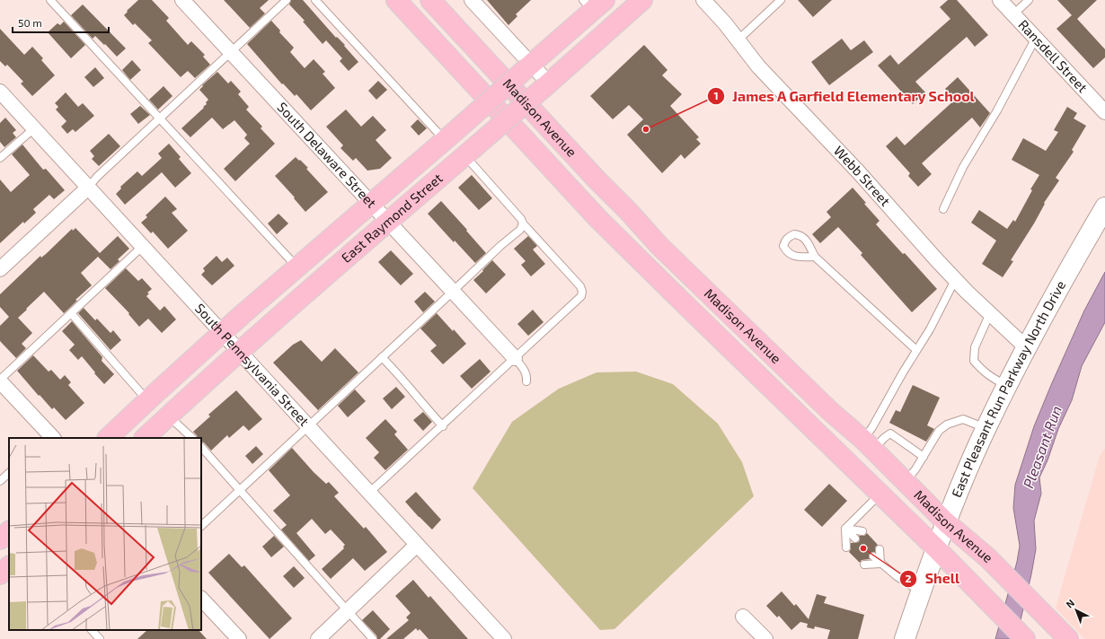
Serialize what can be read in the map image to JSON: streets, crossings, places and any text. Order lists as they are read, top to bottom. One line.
{"streets":{"main road":["Madison Avenue","East Raymond Street"],"street":["Ransdell Street","South Delaware Street","Webb Street","South Pennsylvania Street","East Pleasant Run Parkway North Drive"]},"crossings":[["Madison Avenue","East Pleasant Run Parkway North Drive"],["South Delaware Street","East Raymond Street"],["Webb Street","East Pleasant Run Parkway North Drive"],["East Raymond Street","South Pennsylvania Street"]],"water":["Pleasant Run"],"places":["James A Garfield Elementary School","Shell"],"scale_bar":"50 m","north":"top left"}
